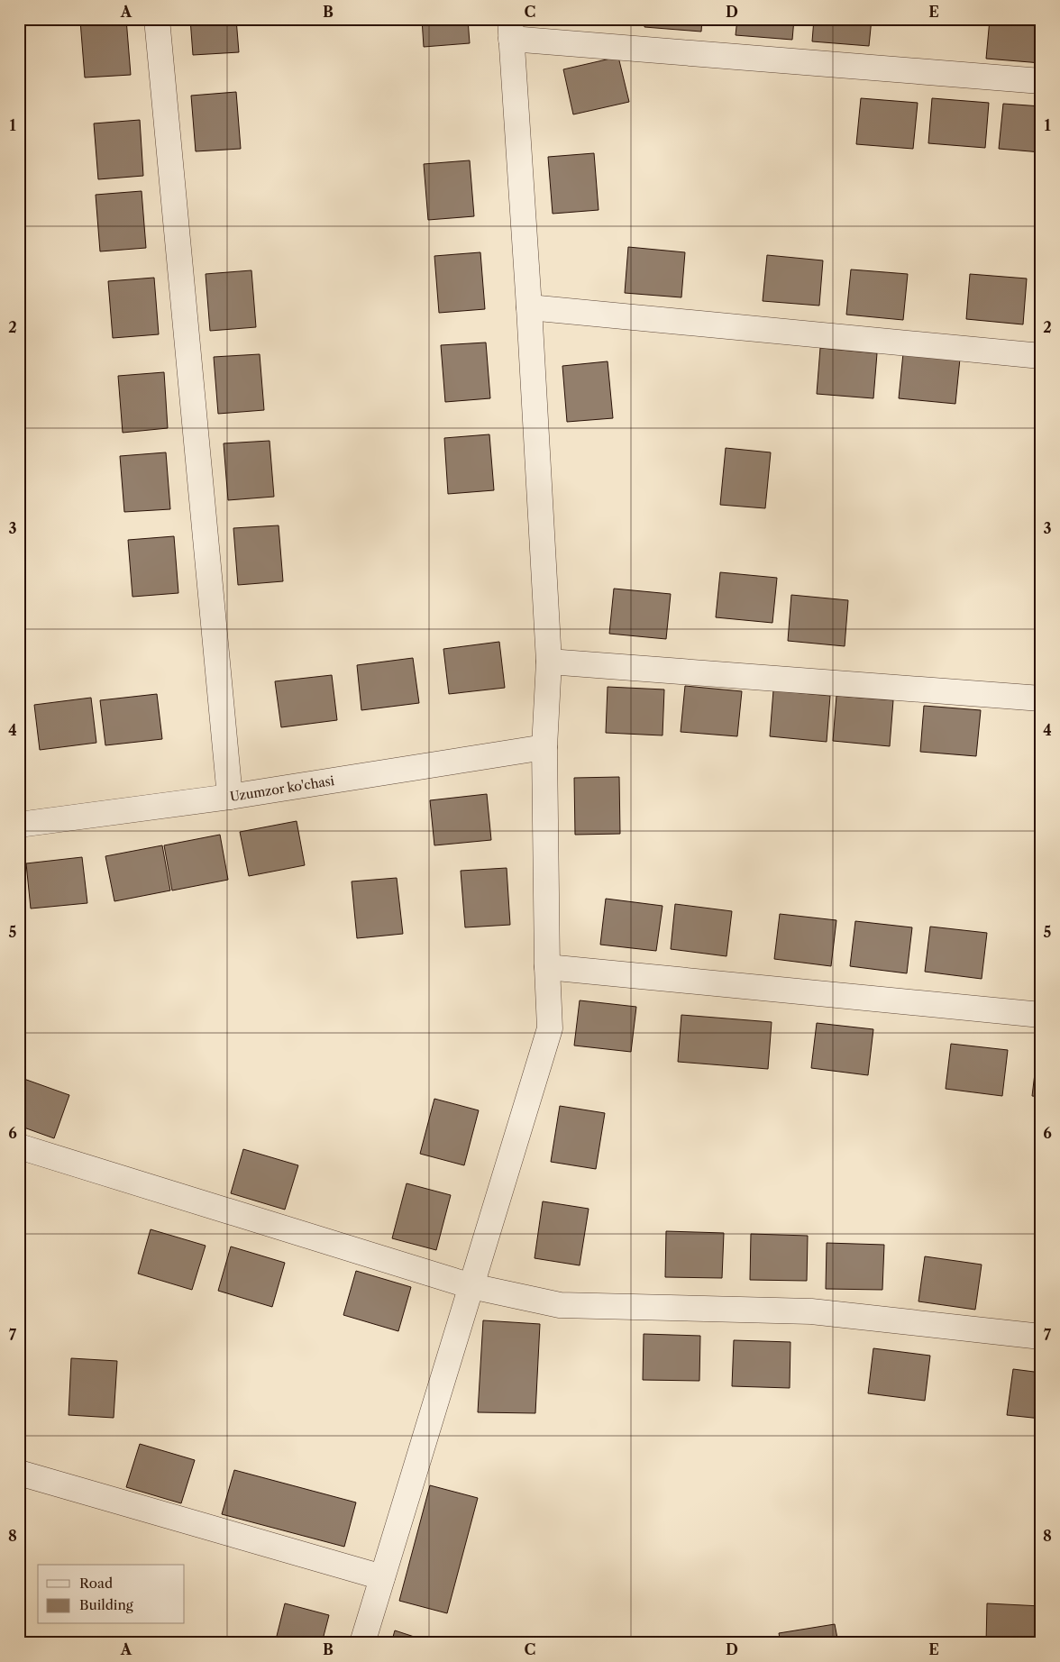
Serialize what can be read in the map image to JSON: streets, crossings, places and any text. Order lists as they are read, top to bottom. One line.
{"streets":{"street":["Uzumzor ko'chasi"]},"legend":["Road","Building"],"grid":{"columns":["A","B","C","D","E"],"rows":["1","2","3","4","5","6","7","8"]}}
